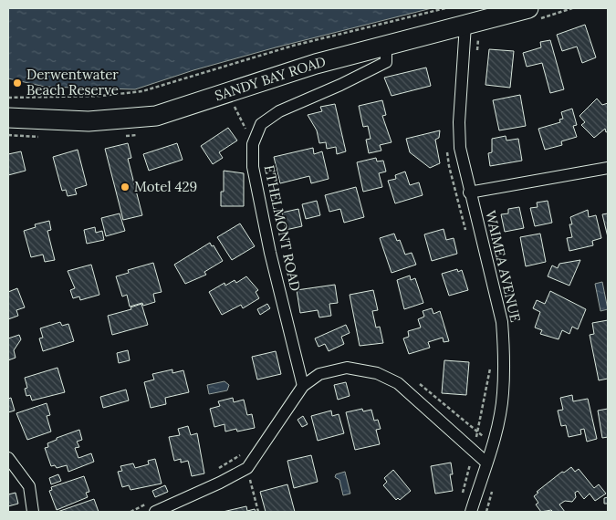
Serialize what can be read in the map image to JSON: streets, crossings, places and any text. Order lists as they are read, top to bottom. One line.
{"streets":{"main road":["SANDY BAY ROAD"],"street":["ETHELMONT ROAD","WAIMEA AVENUE"]},"crossings":[["SANDY BAY ROAD","ETHELMONT ROAD"],["SANDY BAY ROAD","WAIMEA AVENUE"]],"places":["Derwentwater Beach Reserve","Motel 429"]}
